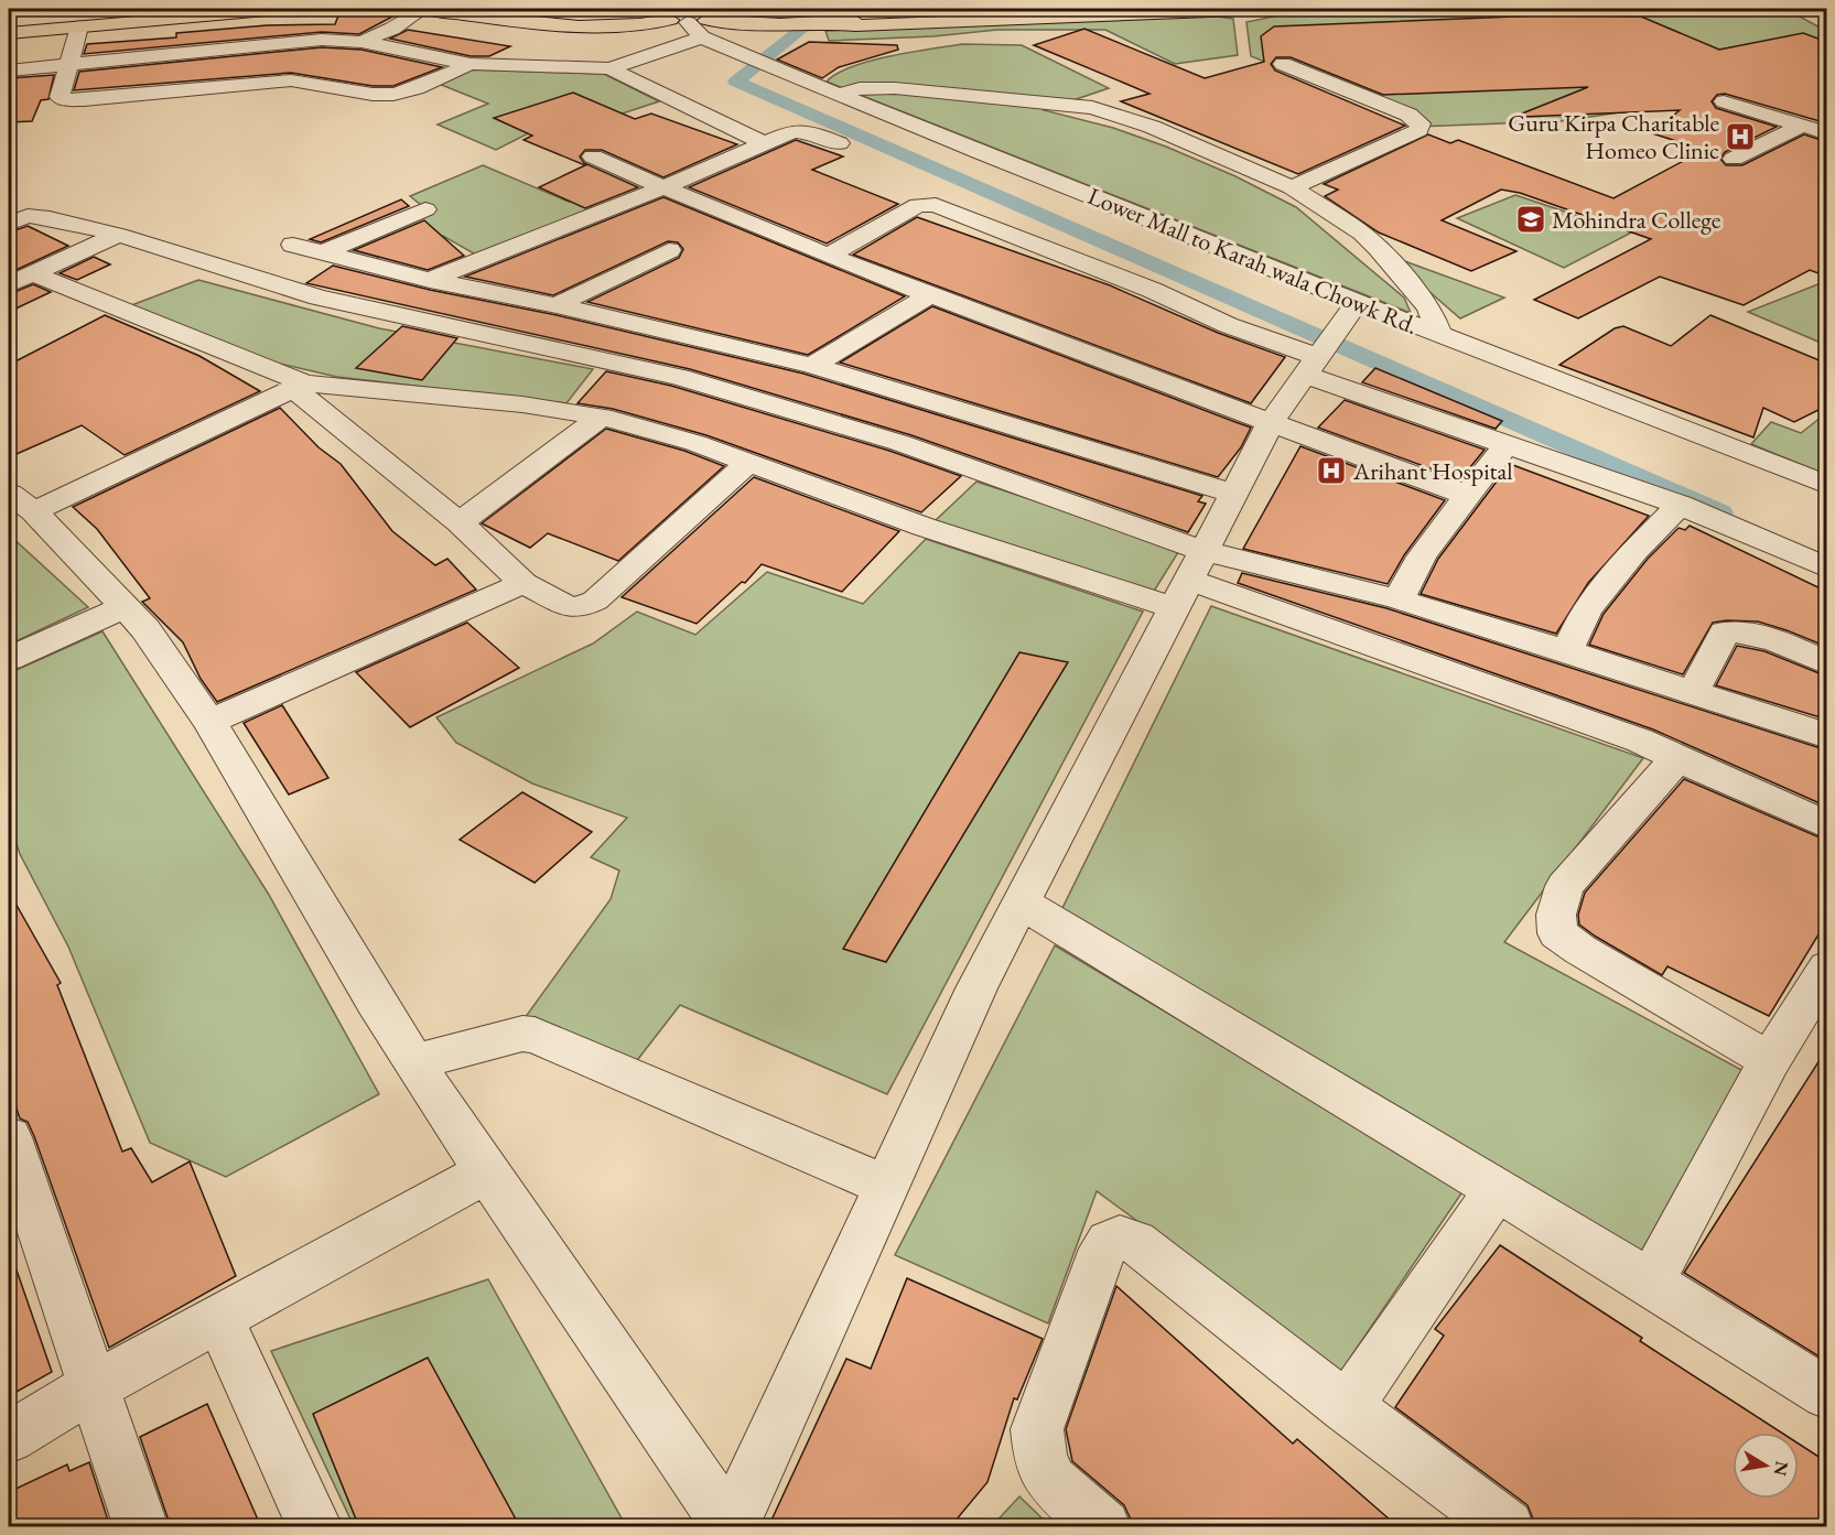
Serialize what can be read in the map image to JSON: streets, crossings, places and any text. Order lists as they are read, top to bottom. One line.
{"streets":{"street":["Lower Mall to Karah wala Chowk Rd."]},"places":{"hospital":["Guru Kirpa Charitable Homeo Clinic","Arihant Hospital"],"school or university":["Mohindra College"]},"north":"right"}
